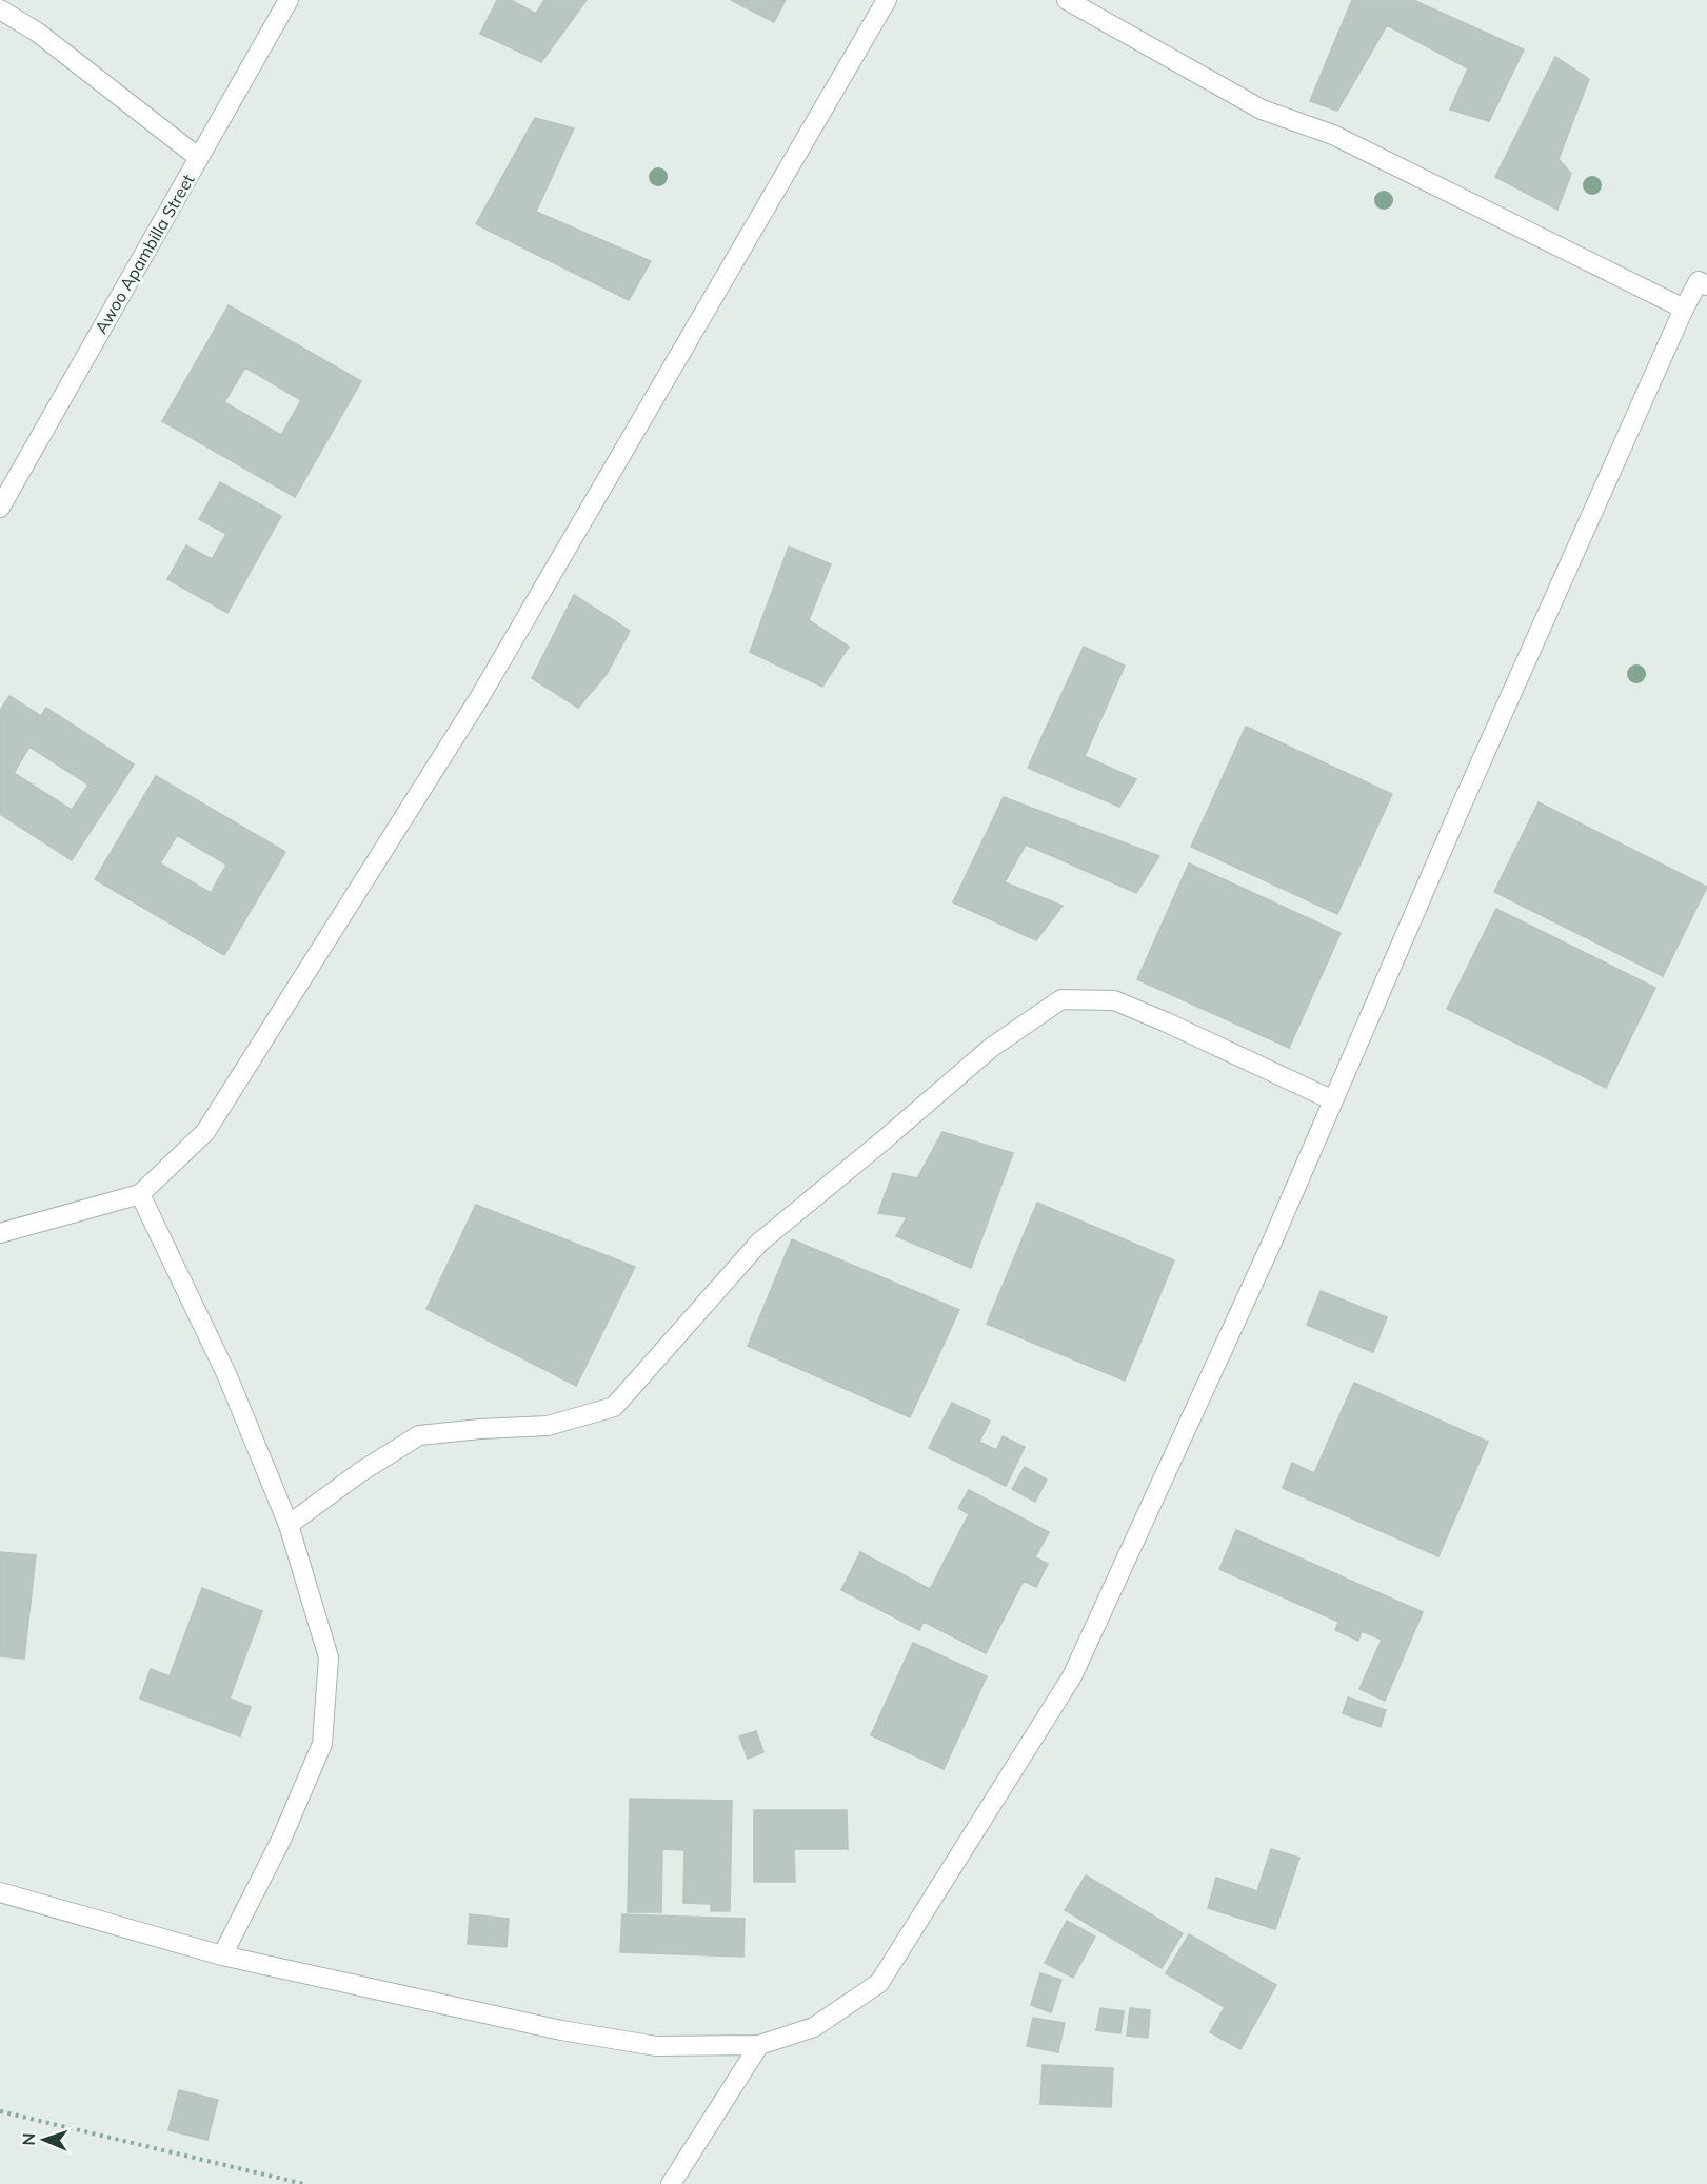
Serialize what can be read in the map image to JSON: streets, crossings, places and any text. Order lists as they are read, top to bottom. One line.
{"streets":{"street":["Awoo Apambilla Street"]},"north":"left"}
